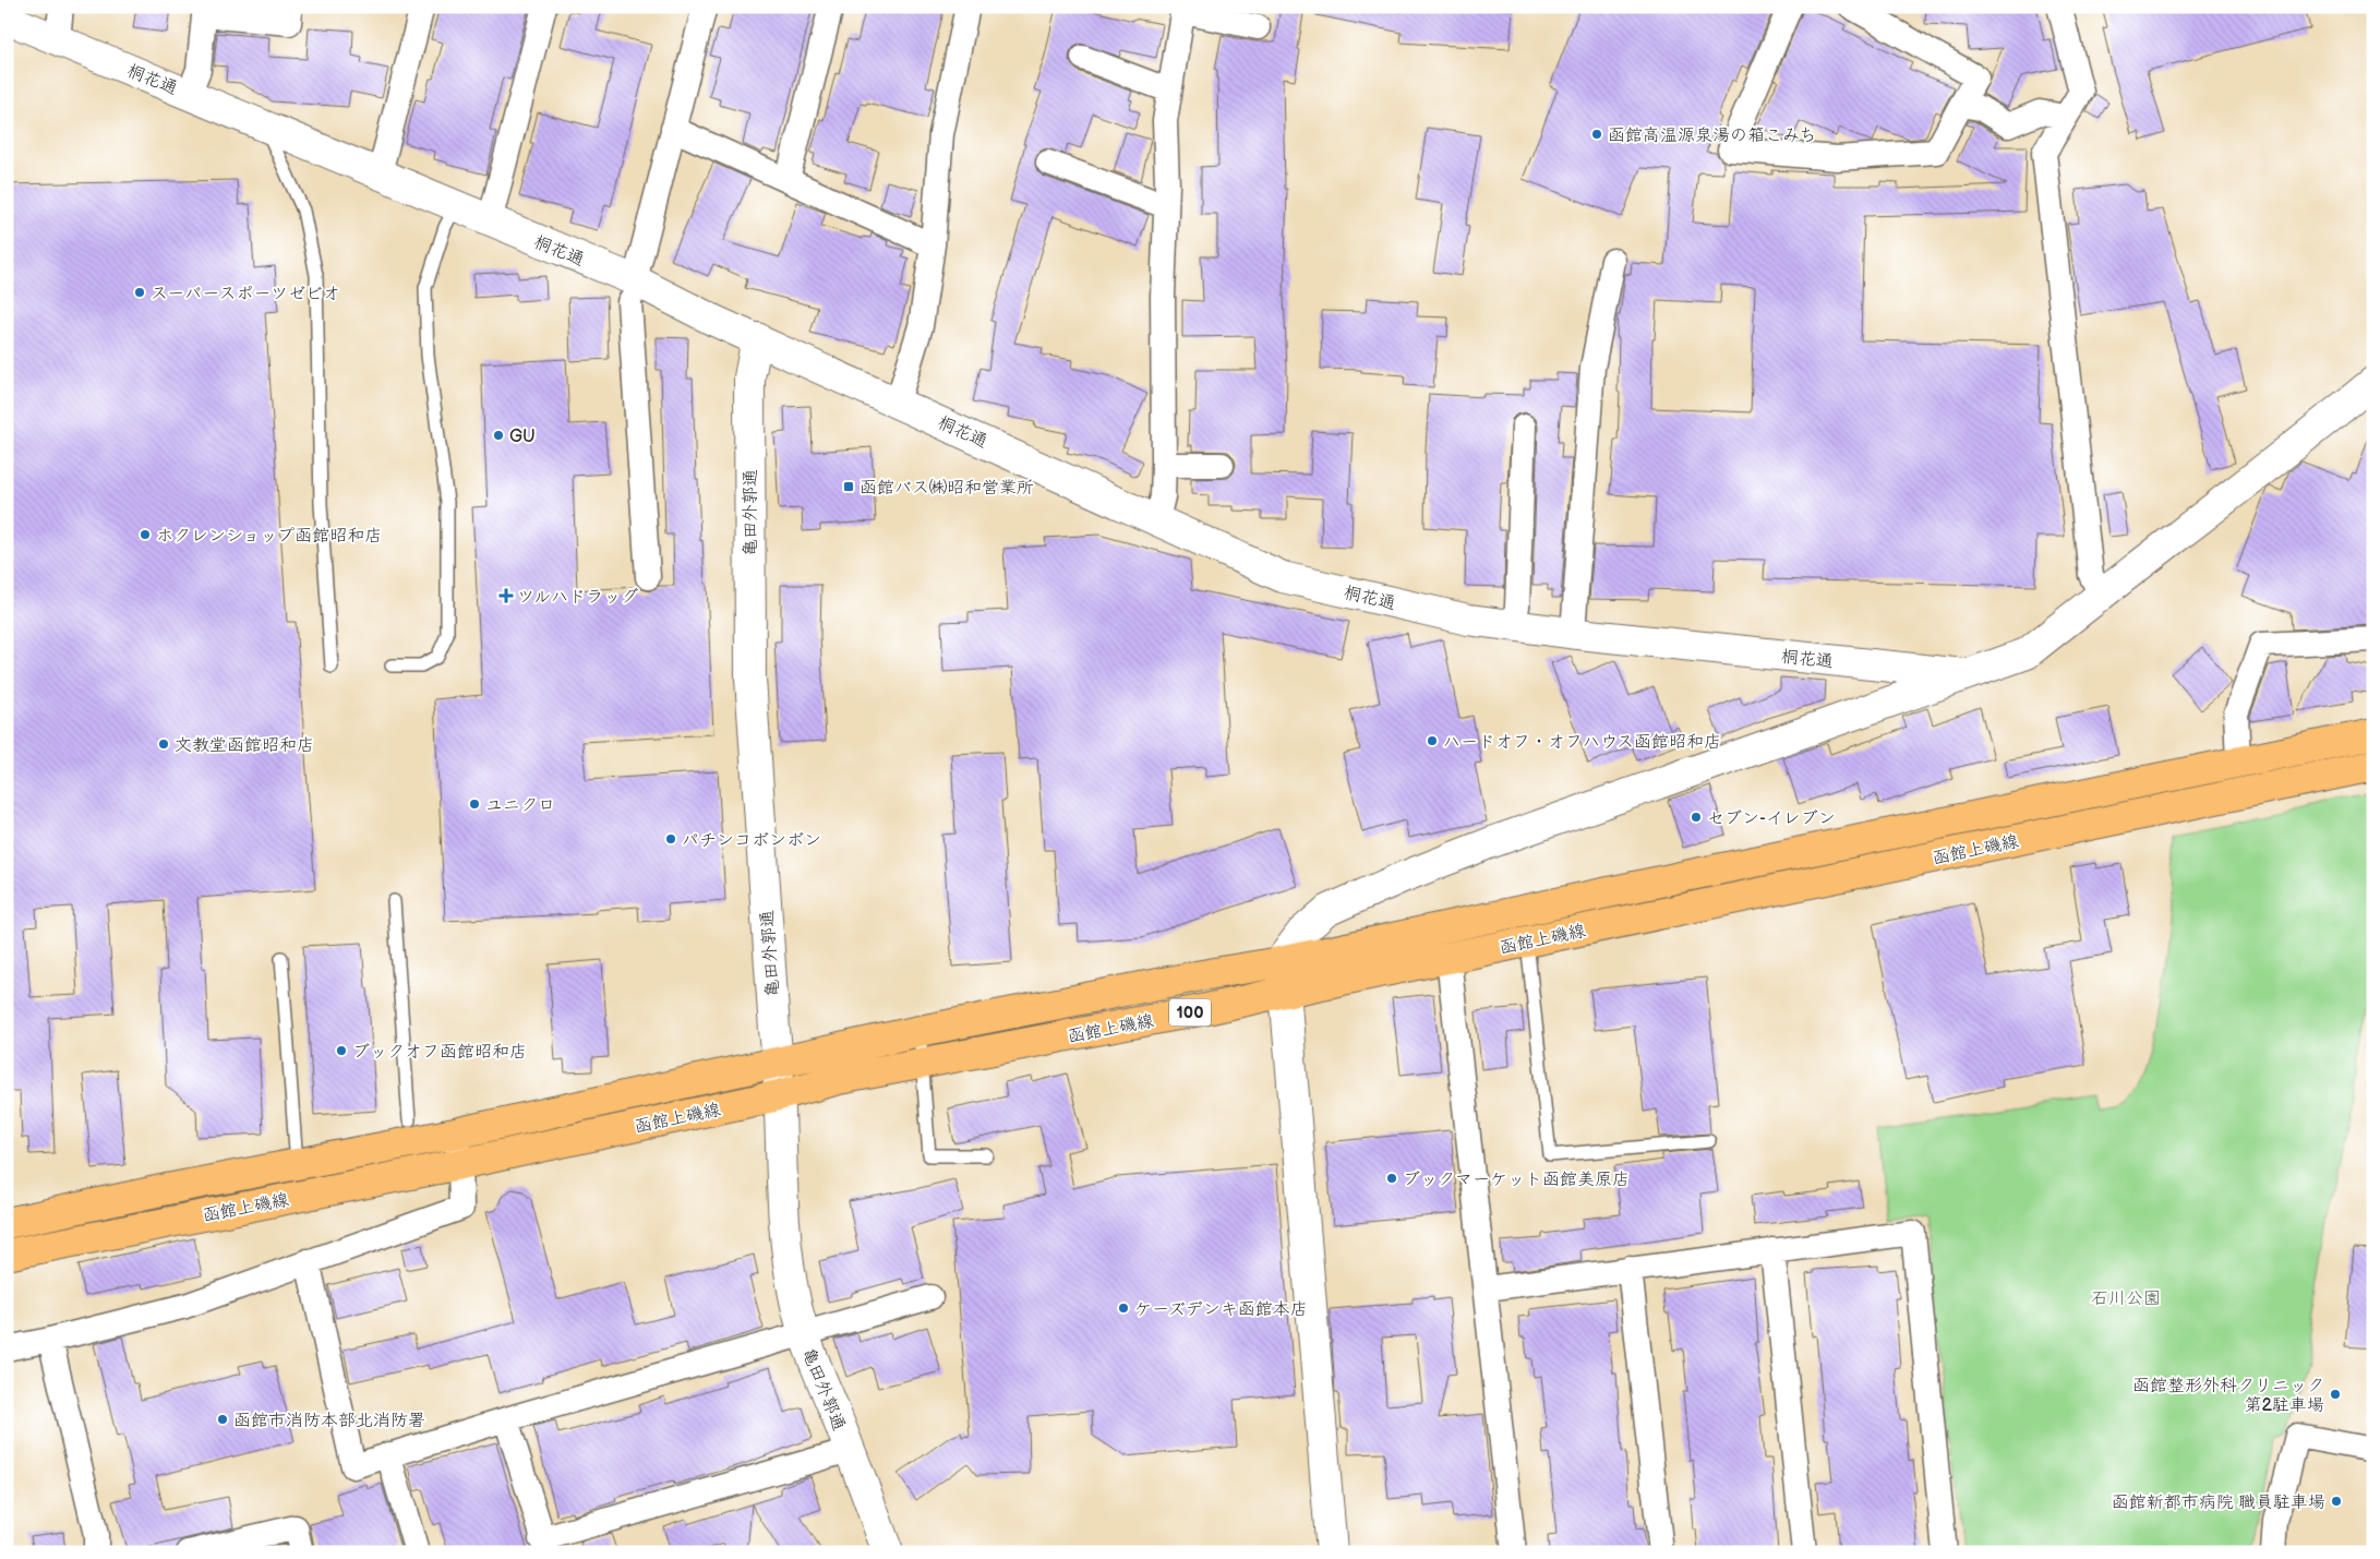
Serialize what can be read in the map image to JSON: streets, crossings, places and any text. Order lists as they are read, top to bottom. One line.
{"streets":{"main road":["函館上磯線","100"],"street":["桐花通","亀田外郭通"]},"crossings":[["桐花通","亀田外郭通"],["亀田外郭通","函館上磯線"]],"parks":["石川公園"],"places":{"other":["函館高温源泉湯の箱こみち","スーパースポーツゼビオ","GU","ホクレンショップ函館昭和店","ハードオフ・オフハウス函館昭和店","文教堂函館昭和店","ユニクロ","セブン-イレブン","パチンコボンボン","ブックオフ函館昭和店","ブックマーケット函館美原店","ケーズデンキ函館本店","函館整形外科クリニック 第2駐車場","函館市消防本部北消防署","函館新都市病院 職員駐車場"],"transit":["函館バス㈱昭和営業所"],"health":["ツルハドラッグ"]}}
